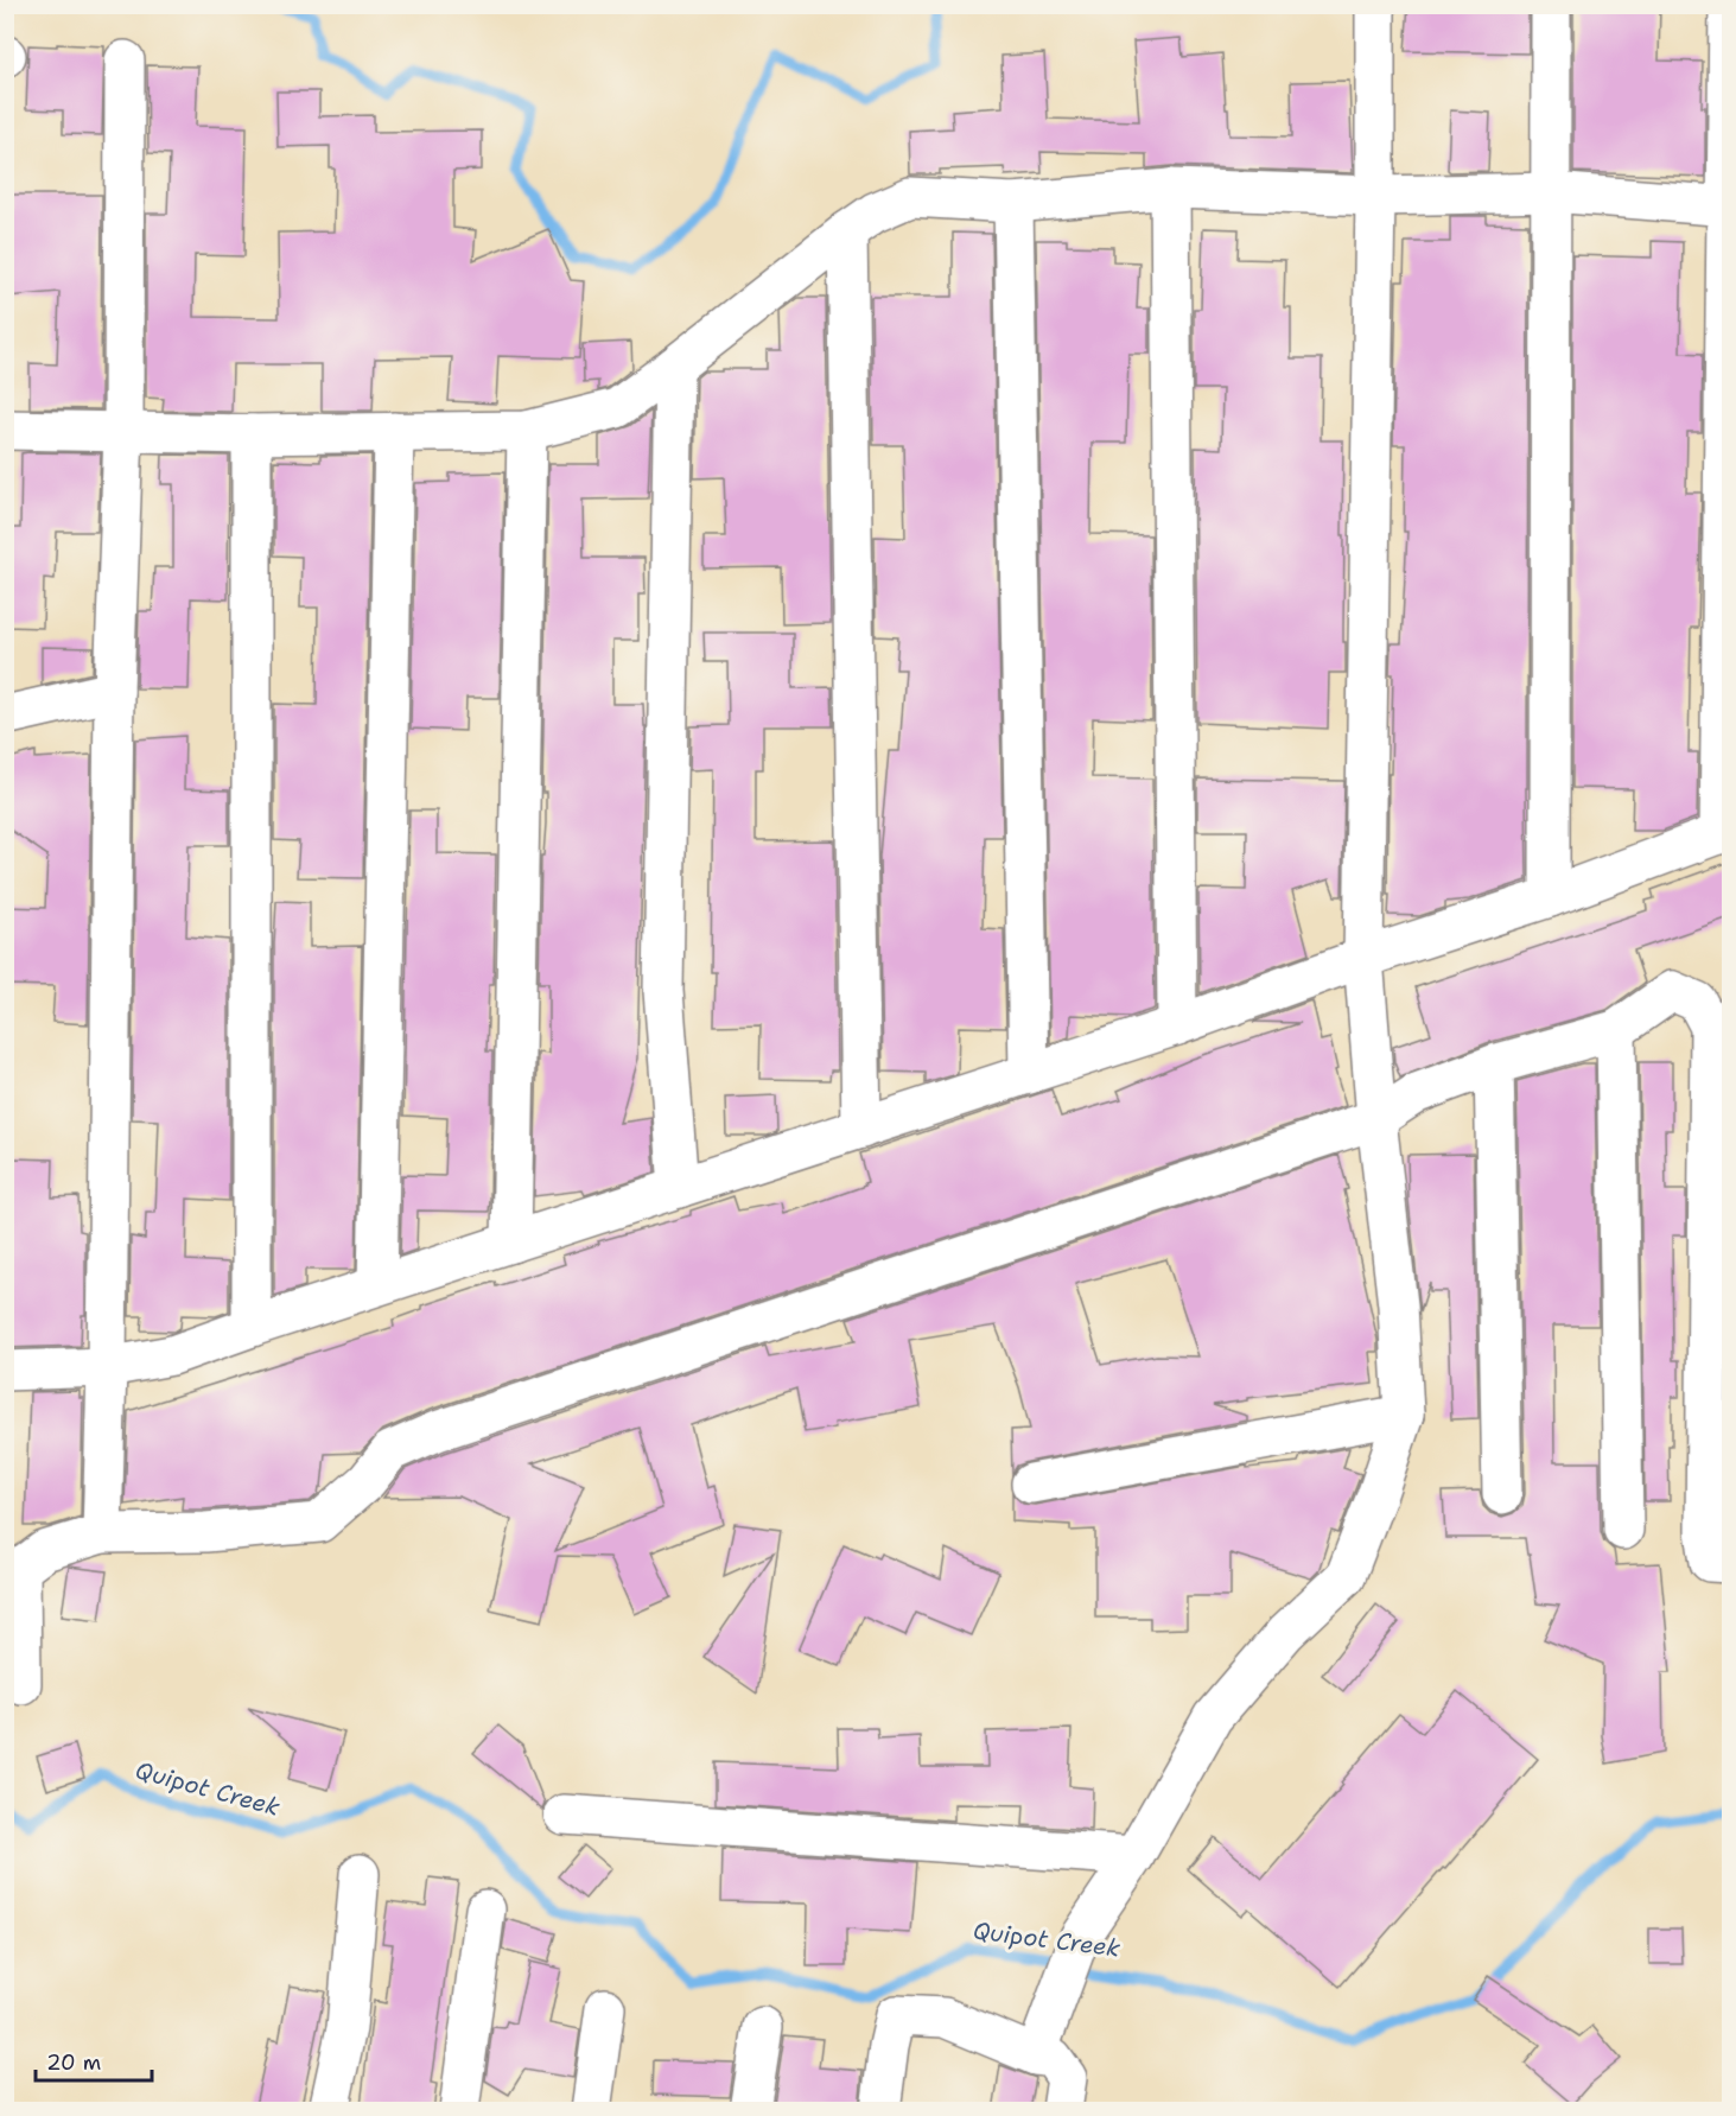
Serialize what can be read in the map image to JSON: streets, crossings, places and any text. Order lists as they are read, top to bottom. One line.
{"water":["Quipot Creek"],"scale_bar":"20 m"}
